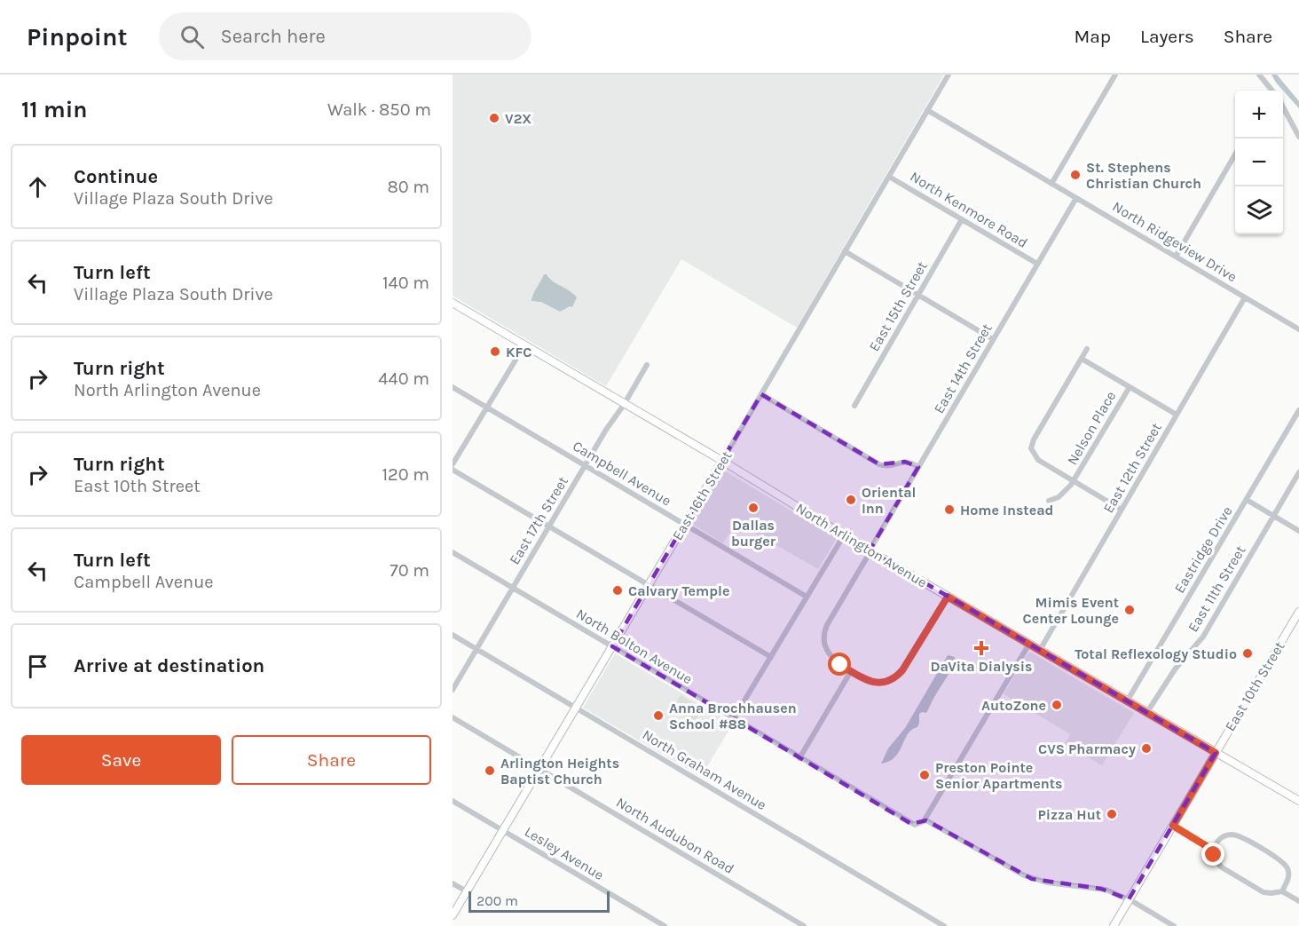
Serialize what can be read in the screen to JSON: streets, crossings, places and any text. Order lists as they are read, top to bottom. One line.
{"streets":{"main road":["East 16th Street","North Arlington Avenue","East 10th Street"],"street":["North Kenmore Road","North Ridgeview Drive","East 15th Street","East 14th Street","Nelson Place","East 12th Street","Campbell Avenue","East 17th Street","Eastridge Drive","East 11th Street","North Bolton Avenue","North Graham Avenue","North Audubon Road","Lesley Avenue"]},"crossings":[["North Kenmore Road","East 15th Street"],["North Kenmore Road","East 14th Street"],["North Kenmore Road","East 16th Street"],["North Ridgeview Drive","East 14th Street"],["North Ridgeview Drive","East 12th Street"],["North Ridgeview Drive","East 16th Street"],["East 14th Street","North Arlington Avenue"],["East 12th Street","North Arlington Avenue"],["Campbell Avenue","East 16th Street"],["Campbell Avenue","East 17th Street"],["East 16th Street","North Arlington Avenue"],["East 16th Street","North Bolton Avenue"],["East 16th Street","North Graham Avenue"],["East 16th Street","North Audubon Road"],["East 16th Street","Lesley Avenue"],["East 17th Street","North Arlington Avenue"],["East 17th Street","North Bolton Avenue"],["East 17th Street","North Graham Avenue"],["North Arlington Avenue","Eastridge Drive"],["North Arlington Avenue","East 11th Street"],["North Arlington Avenue","East 10th Street"],["North Bolton Avenue","East 10th Street"]],"places":{"other":["V2X","St. Stephens Christian Church","KFC","Oriental Inn","Dallas burger","Home Instead","Calvary Temple","Mimis Event Center Lounge","Total Reflexology Studio","AutoZone","Anna Brochhausen School #88","CVS Pharmacy","Arlington Heights Baptist Church","Preston Pointe Senior Apartments","Pizza Hut"],"health":["DaVita Dialysis"]},"scale_bar":"200 m","page":{"header":"Pinpoint","search":"Search here","nav":["Map","Layers","Share"],"heading":["11 min","Walk · 850 m"],"map_buttons":["+","−"],"list":[["Continue","Village Plaza South Drive","80 m"],["Turn left","Village Plaza South Drive","140 m"],["Turn right","North Arlington Avenue","440 m"],["Turn right","East 10th Street","120 m"],["Turn left","Campbell Avenue","70 m"],"Arrive at destination"],"buttons":["Save","Share"],"scale":"200 m"}}
